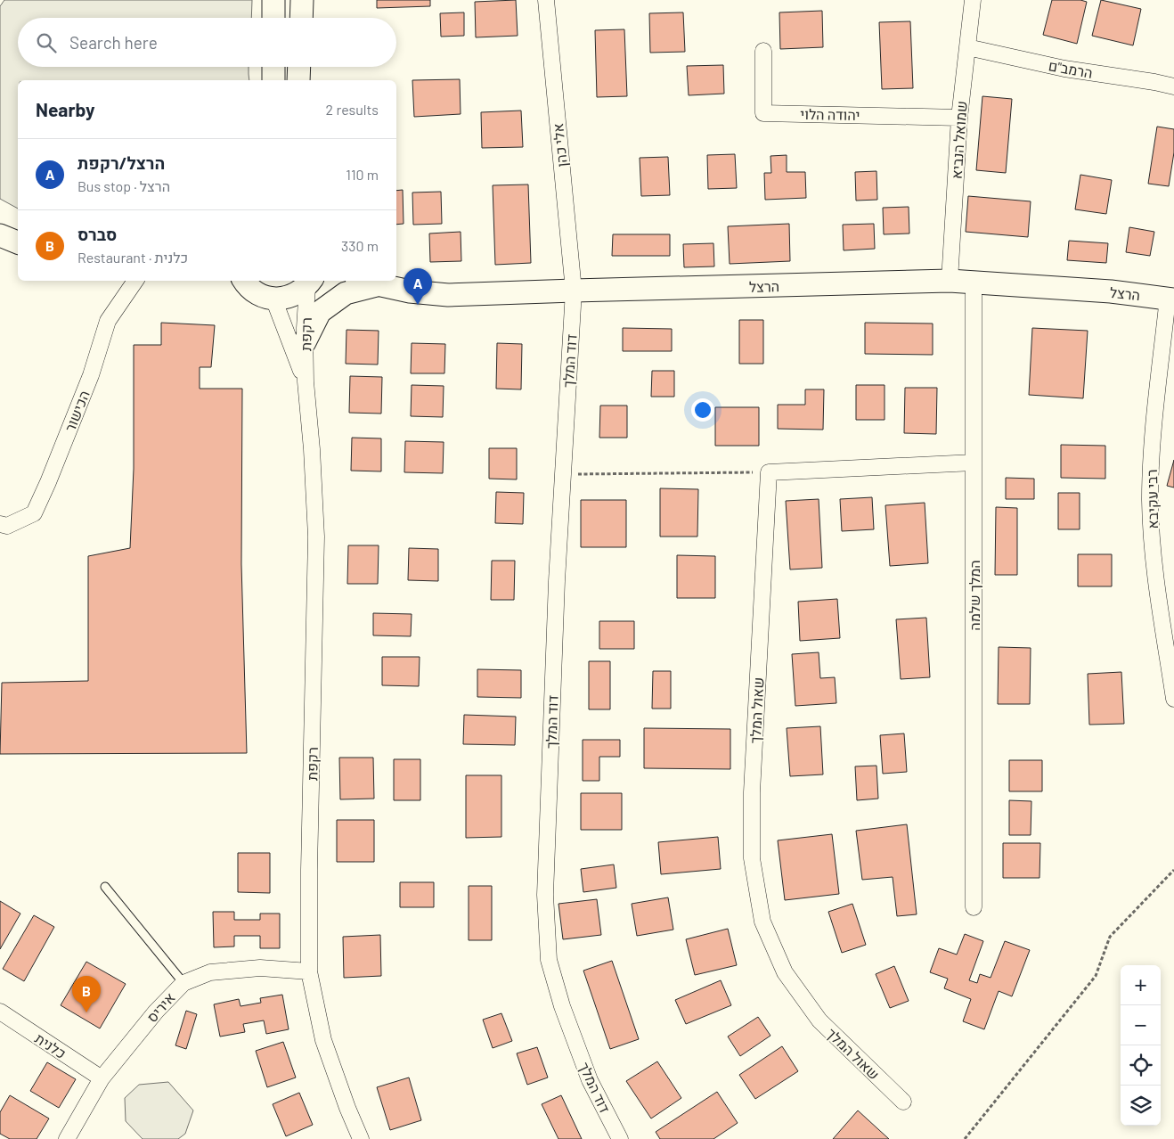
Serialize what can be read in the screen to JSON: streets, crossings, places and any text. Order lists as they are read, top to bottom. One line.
{"streets":{"street":["הרמב\"ם","יהודה הלוי","שמואל הנביא","אלי כהן","הרצל","רקפת","דוד המלך","הכישור","רבי עקיבא","המלך שלמה","שאול המלך","איריס","כלנית"]},"crossings":[["הרמב\"ם","שמואל הנביא"],["יהודה הלוי","שמואל הנביא"],["שמואל הנביא","הרצל"],["אלי כהן","הרצל"],["אלי כהן","דוד המלך"],["הרצל","דוד המלך"],["הרצל","רבי עקיבא"],["הרצל","המלך שלמה"],["רקפת","איריס"],["איריס","כלנית"]],"page":{"search":"Search here","heading":["Nearby","2 results"],"list":[{"mark":"A","name":"הרצל/רקפת","note":"Bus stop · הרצל","value":"110 m"},{"mark":"B","name":"סברס","note":"Restaurant · כלנית","value":"330 m"}],"pins":["A","B"],"map_buttons":["+","−"]}}
